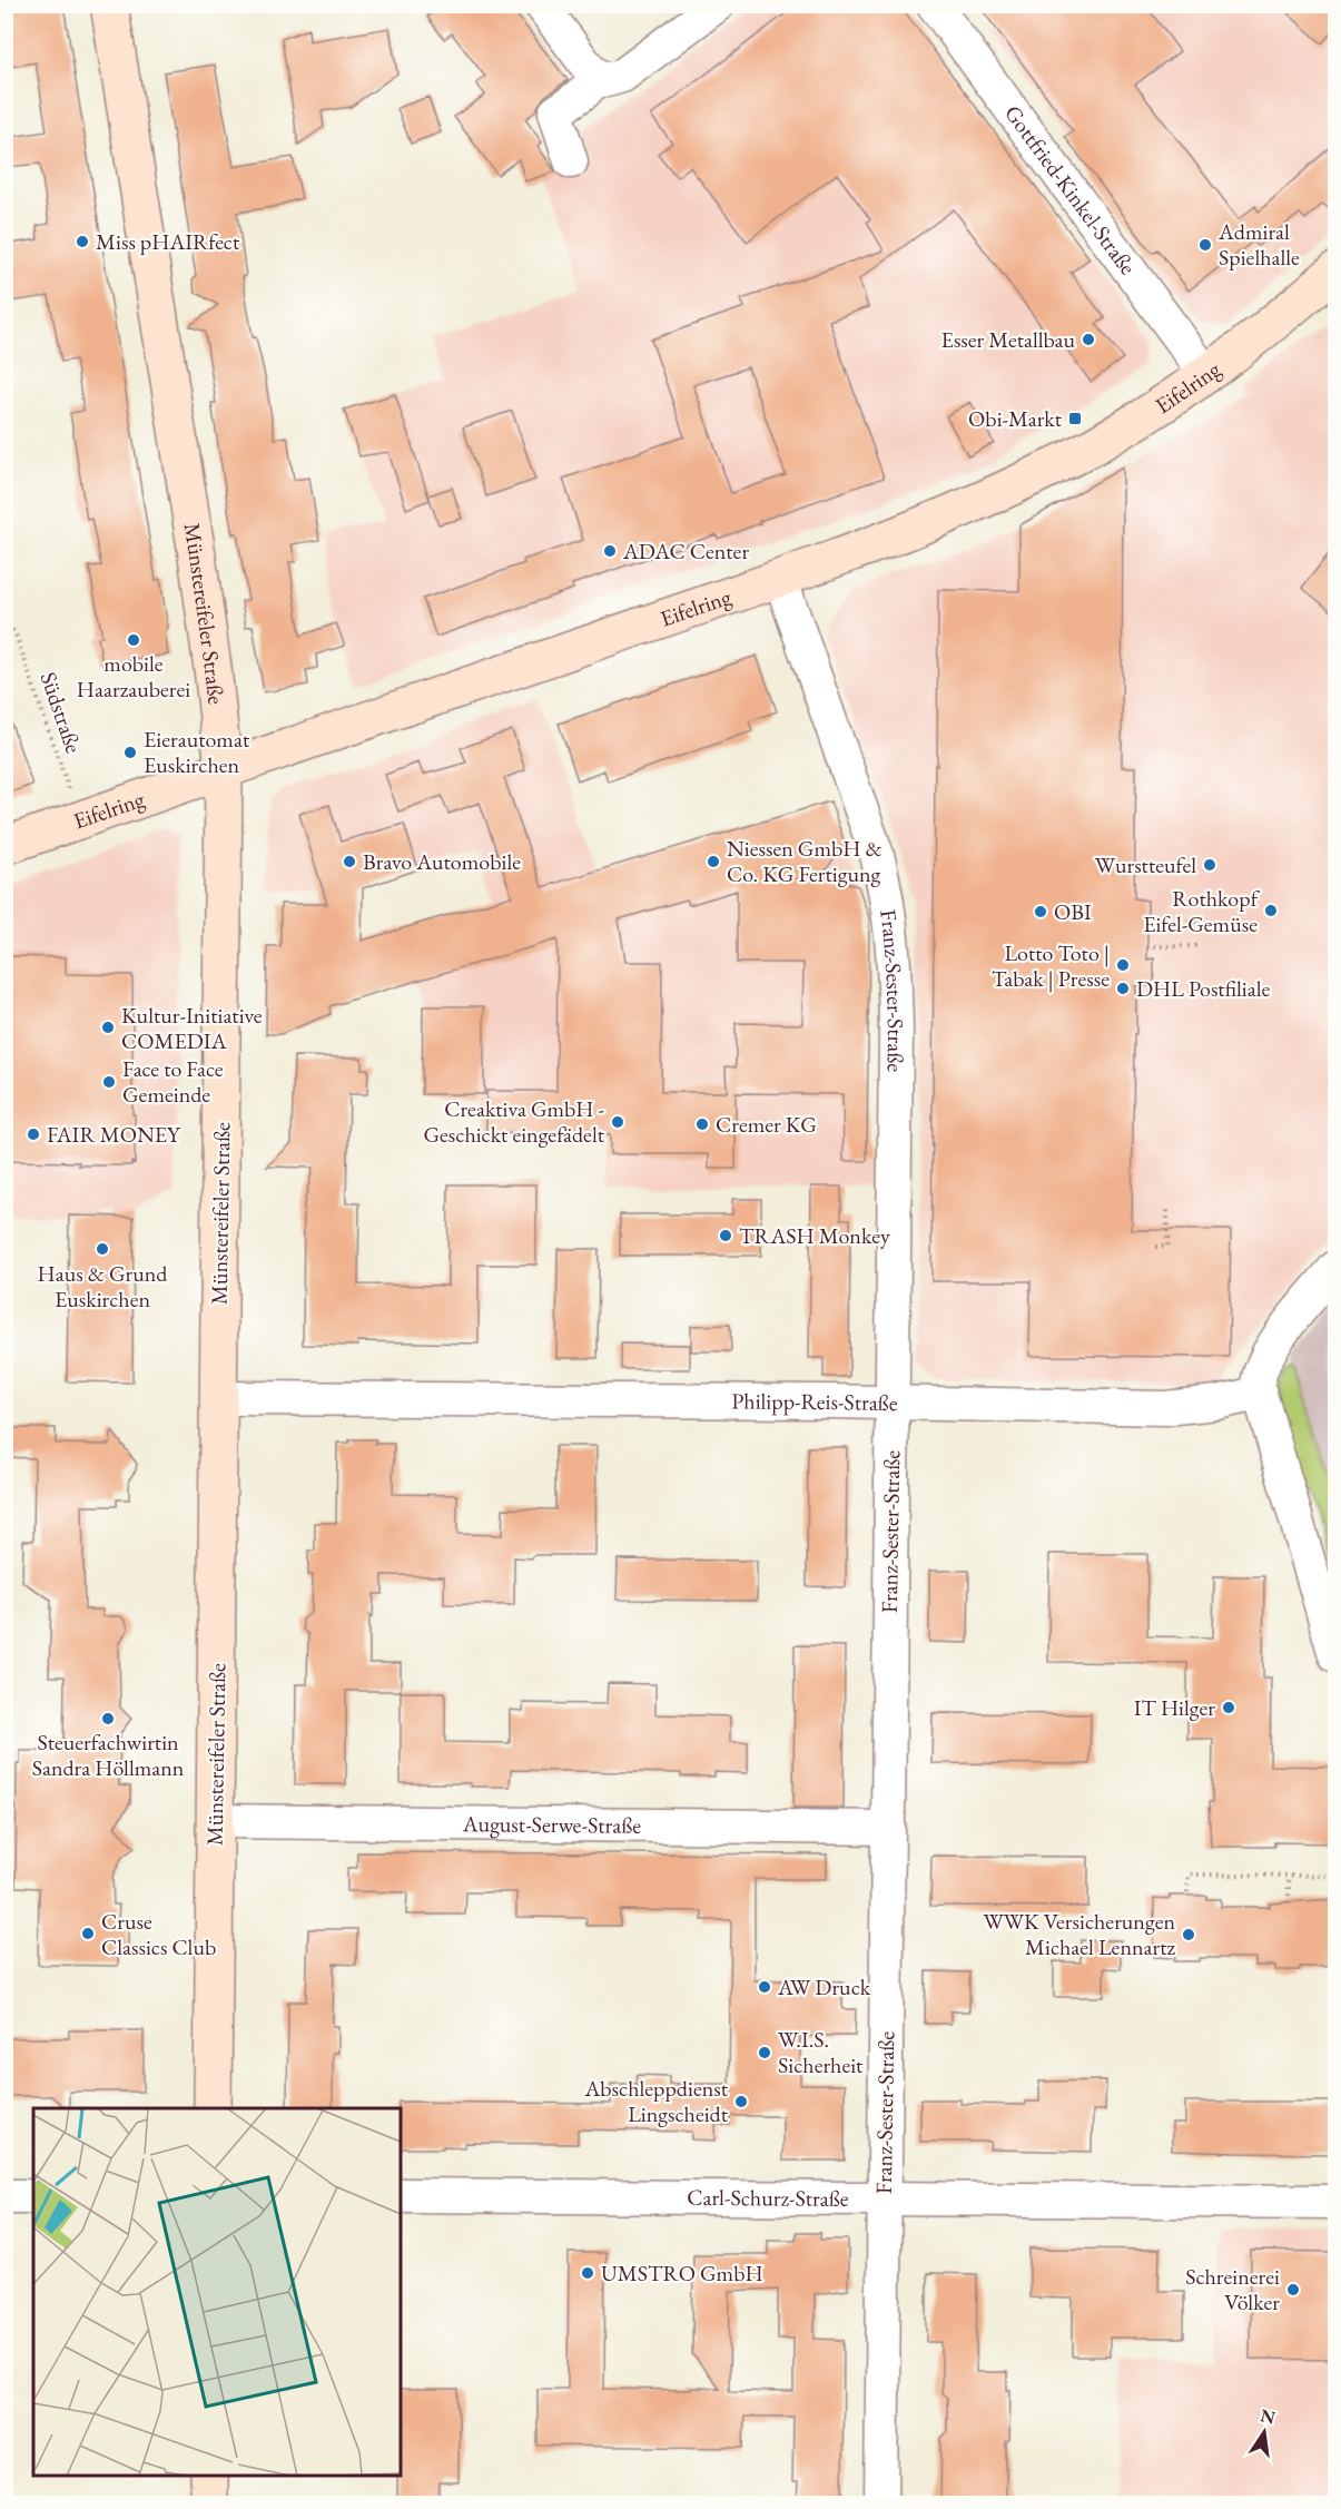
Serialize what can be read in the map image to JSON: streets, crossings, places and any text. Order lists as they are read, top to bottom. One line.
{"streets":{"street":["Gottfried-Kinkel-Straße","Eifelring","Münstereifeler Straße","Franz-Sester-Straße","Philipp-Reis-Straße","August-Serwe-Straße","Carl-Schurz-Straße"],"path":["Südstraße"]},"crossings":[["Gottfried-Kinkel-Straße","Eifelring"],["Eifelring","Münstereifeler Straße"],["Eifelring","Südstraße"],["Eifelring","Franz-Sester-Straße"],["Münstereifeler Straße","Philipp-Reis-Straße"],["Münstereifeler Straße","August-Serwe-Straße"],["Franz-Sester-Straße","Philipp-Reis-Straße"],["Franz-Sester-Straße","August-Serwe-Straße"],["Franz-Sester-Straße","Carl-Schurz-Straße"]],"places":{"other":["Miss pHAIRfect","Admiral Spielhalle","Esser Metallbau","ADAC Center","mobile Haarzauberei","Eierautomat Euskirchen","Bravo Automobile","Niessen GmbH & Co. KG Fertigung","Wurstteufel","Rothkopf Eifel-Gemüse","OBI","Lotto Toto | Tabak | Presse","DHL Postfiliale","Kultur-Initiative COMEDIA","Face to Face Gemeinde","Creaktiva GmbH - Geschickt eingefädelt","Cremer KG","FAIR MONEY","TRASH Monkey","Haus & Grund Euskirchen","IT Hilger","Steuerfachwirtin Sandra Höllmann","Cruse Classics Club","WWK Versicherungen Michael Lennartz","AW Druck","W.I.S. Sicherheit","Abschleppdienst Lingscheidt","UMSTRO GmbH","Schreinerei Völker"],"transit":["Obi-Markt"]},"north":"top"}
